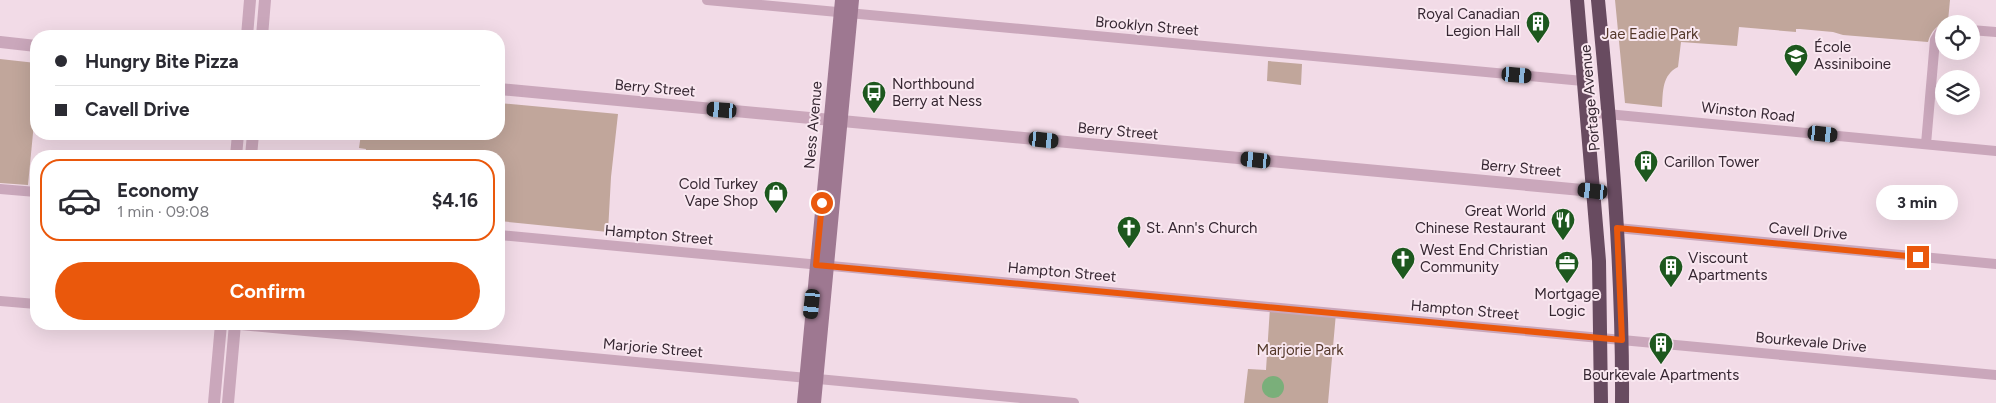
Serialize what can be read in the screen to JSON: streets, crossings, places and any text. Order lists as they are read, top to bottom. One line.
{"streets":{"highway":["Portage Avenue"],"main road":["Ness Avenue"],"street":["Brooklyn Street","Berry Street","Winston Road","Cavell Drive","Hampton Street","Bourkevale Drive","Marjorie Street"]},"crossings":[["Brooklyn Street","Portage Avenue"],["Brooklyn Street","Ness Avenue"],["Berry Street","Portage Avenue"],["Berry Street","Ness Avenue"],["Portage Avenue","Winston Road"],["Portage Avenue","Cavell Drive"],["Portage Avenue","Hampton Street"],["Portage Avenue","Bourkevale Drive"],["Ness Avenue","Hampton Street"],["Ness Avenue","Marjorie Street"],["Hampton Street","Bourkevale Drive"]],"parks":["Jae Eadie Park","Marjorie Park"],"places":{"building":["Royal Canadian Legion Hall","Carillon Tower","Viscount Apartments","Bourkevale Apartments"],"school or university":["École Assiniboine"],"bus stop":["Northbound Berry at Ness"],"shop":["Cold Turkey Vape Shop"],"restaurant":["Great World Chinese Restaurant"],"church":["St. Ann's Church","West End Christian Community"],"office":["Mortgage Logic"]},"page":{"banner":["Hungry Bite Pizza","Cavell Drive"],"list":[{"name":"Economy","note":"1 min · 09:08","value":"$4.16"}],"bubble":"3 min","buttons":"Confirm"}}
